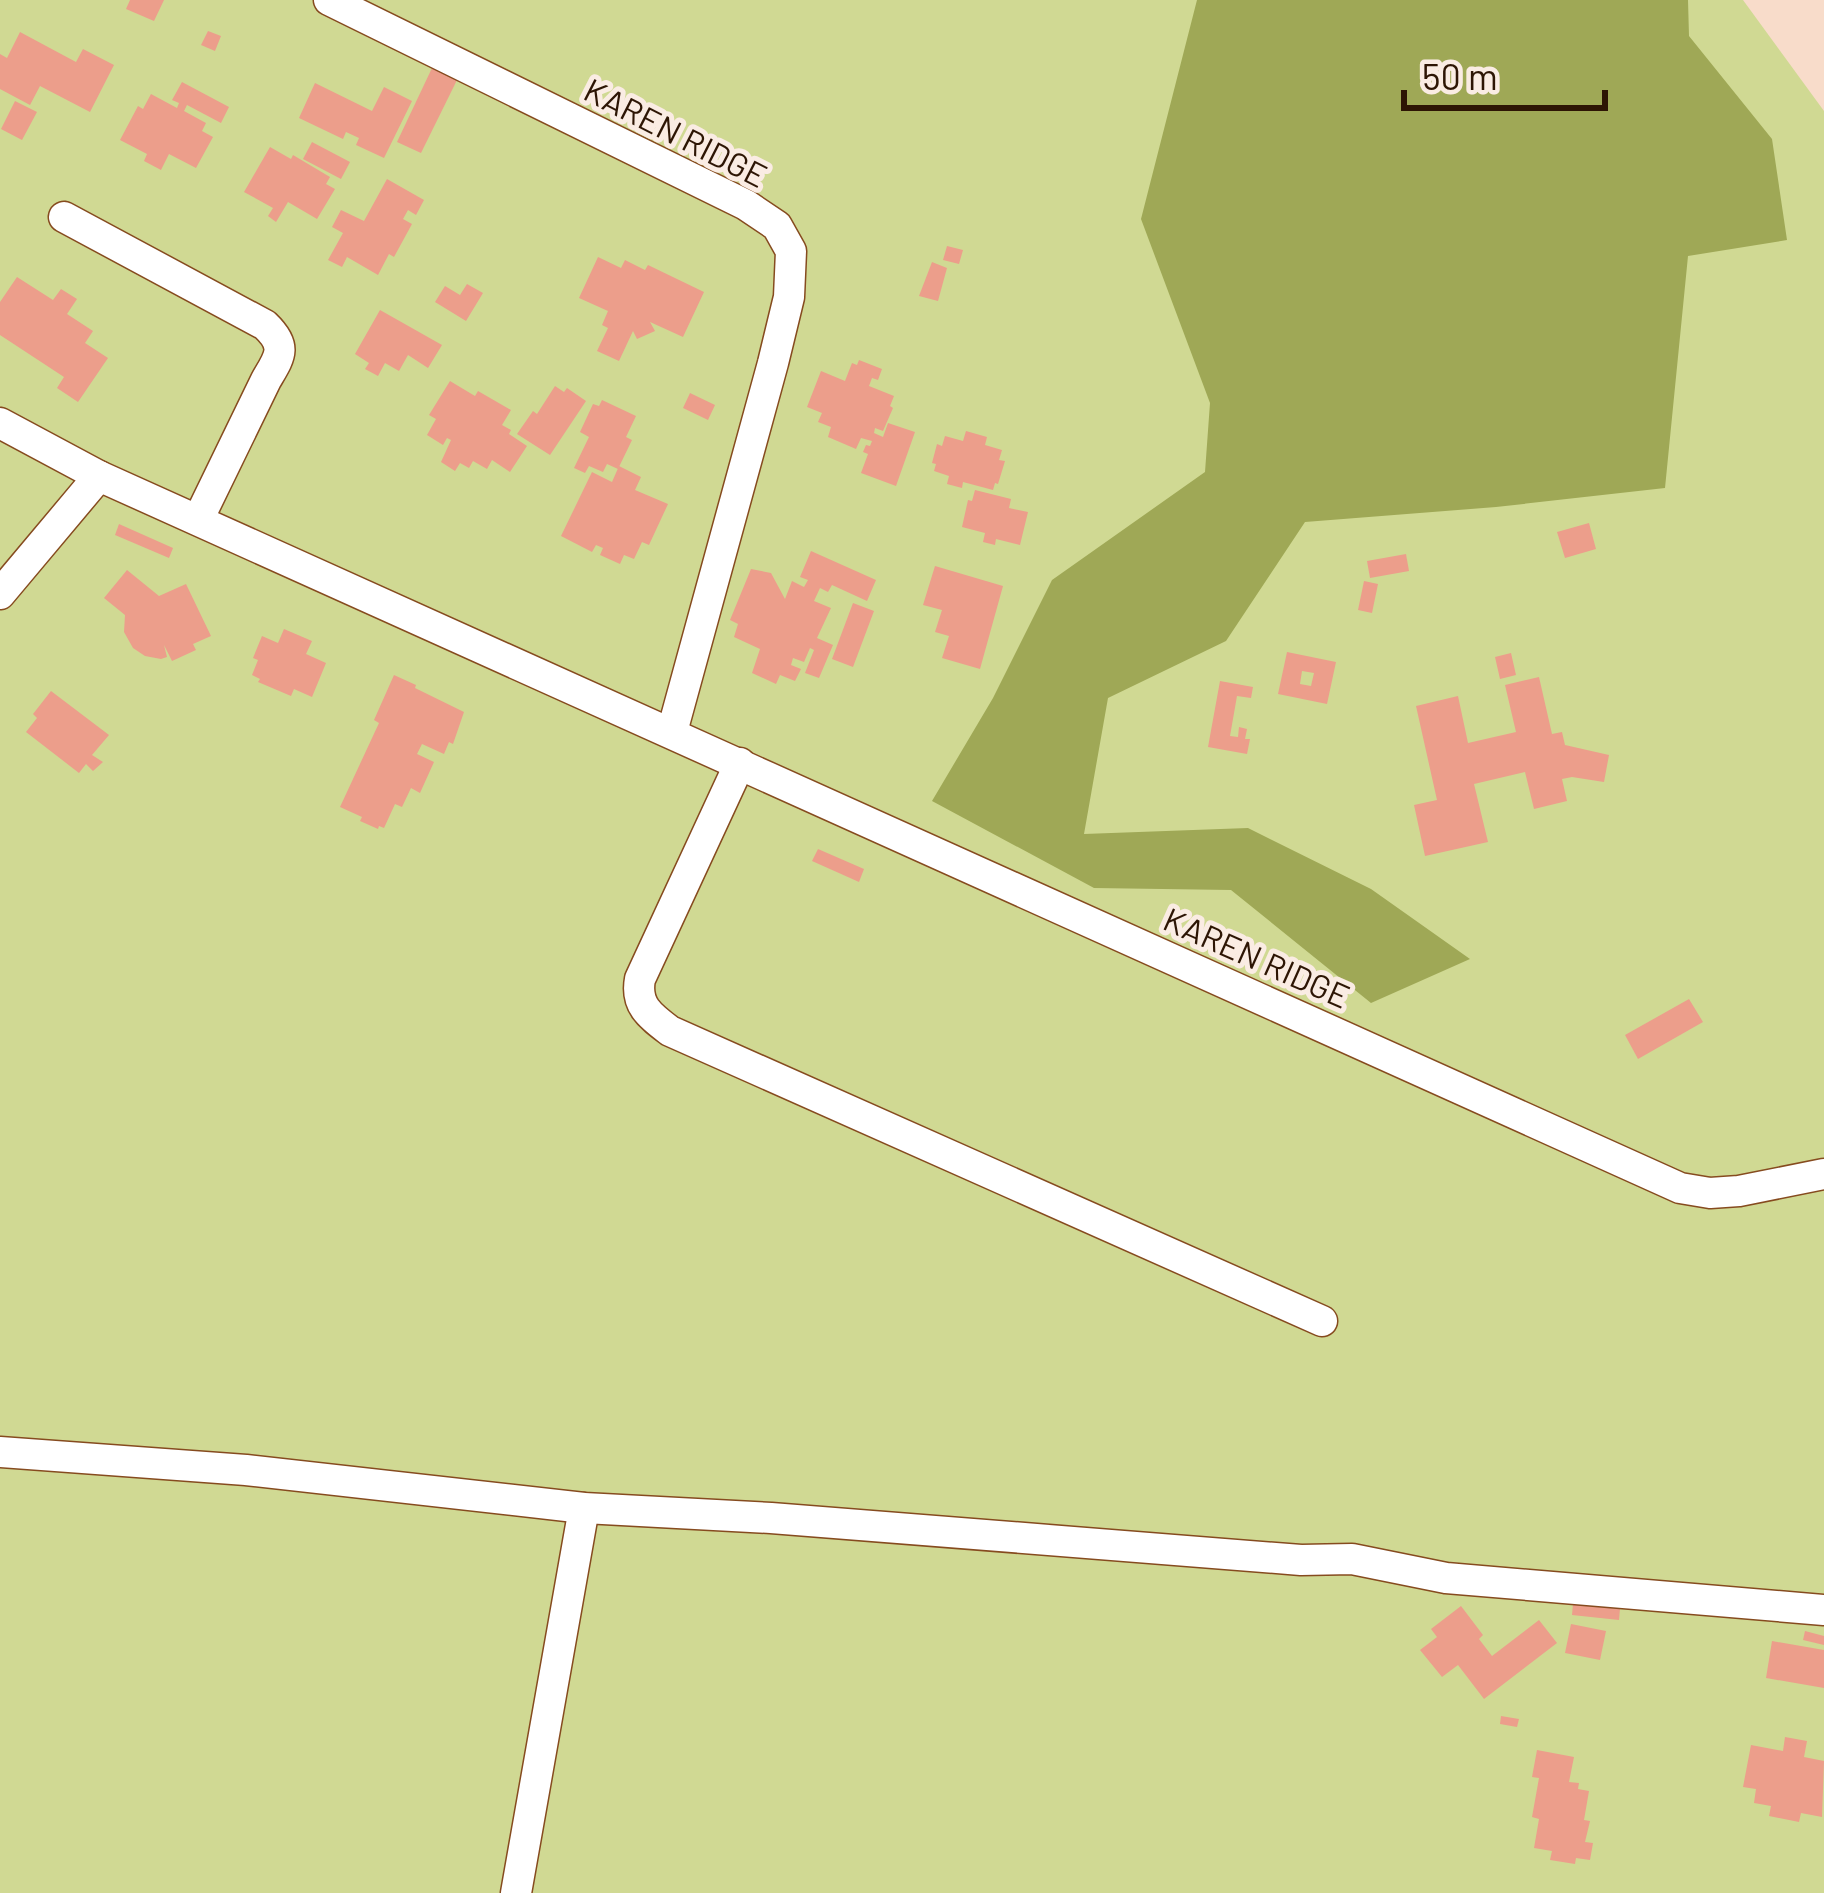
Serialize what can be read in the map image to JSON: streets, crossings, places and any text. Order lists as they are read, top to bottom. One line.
{"streets":{"street":["KAREN RIDGE"]},"scale_bar":"50 m"}
